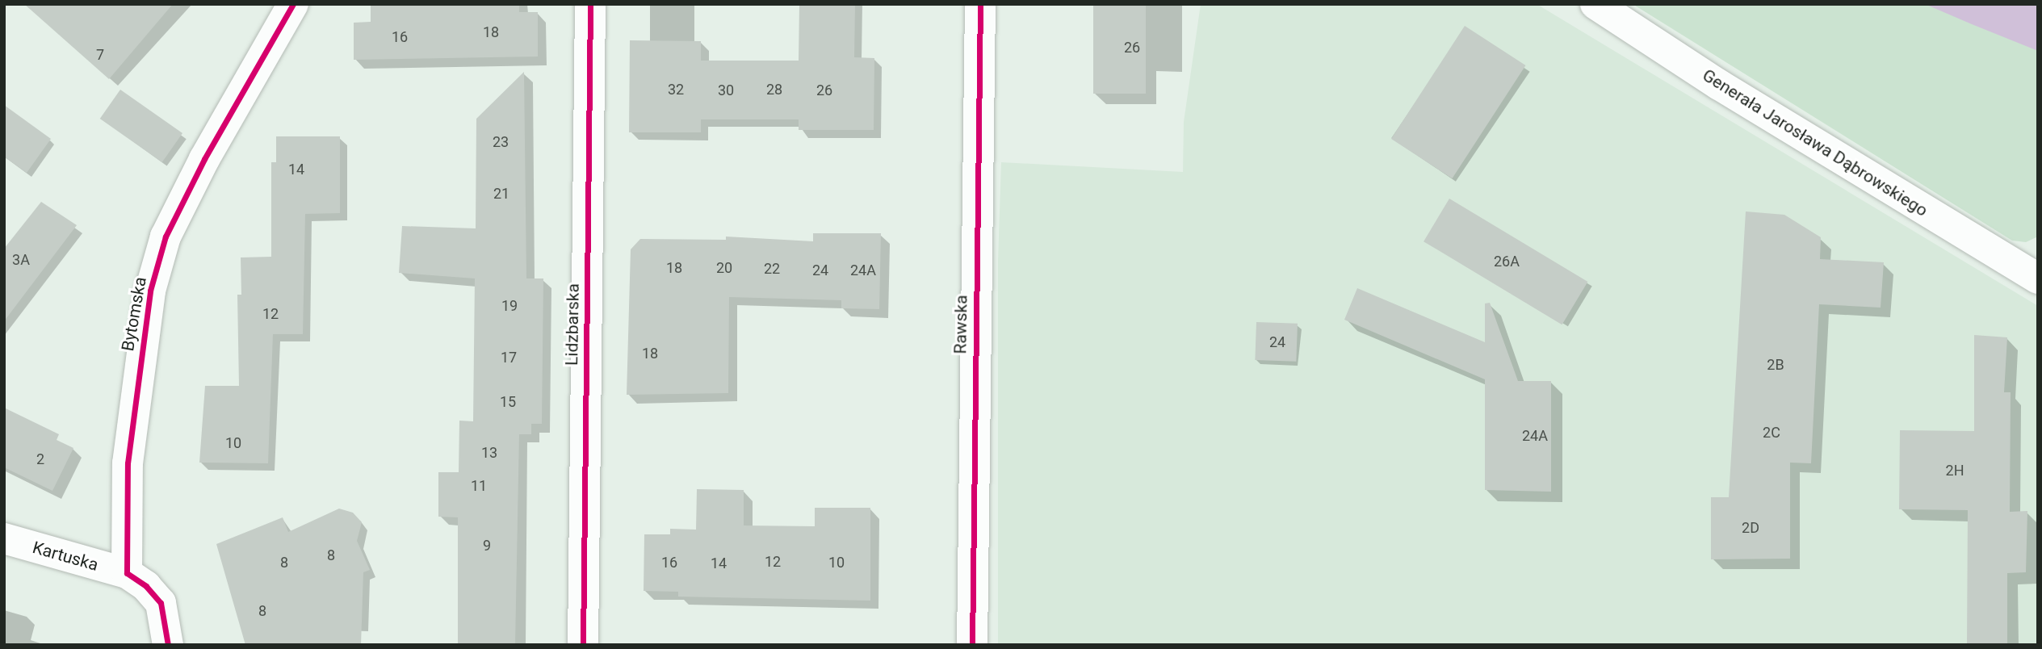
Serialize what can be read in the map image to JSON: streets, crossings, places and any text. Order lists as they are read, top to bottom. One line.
{"streets":{"street":["Generała Jarosława Dąbrowskiego","Bytomska","Lidzbarska","Rawska","Kartuska"]},"crossings":[["Bytomska","Kartuska"]],"house_numbers":["18","16","26","7","32","28","30","26","23","14","21","3A","26A","18","20","22","24","24A","19","12","24","18","17","2B","15","2C","24A","10","13","2","2H","11","2D","9","8","12","8","16","10","14","8"]}
